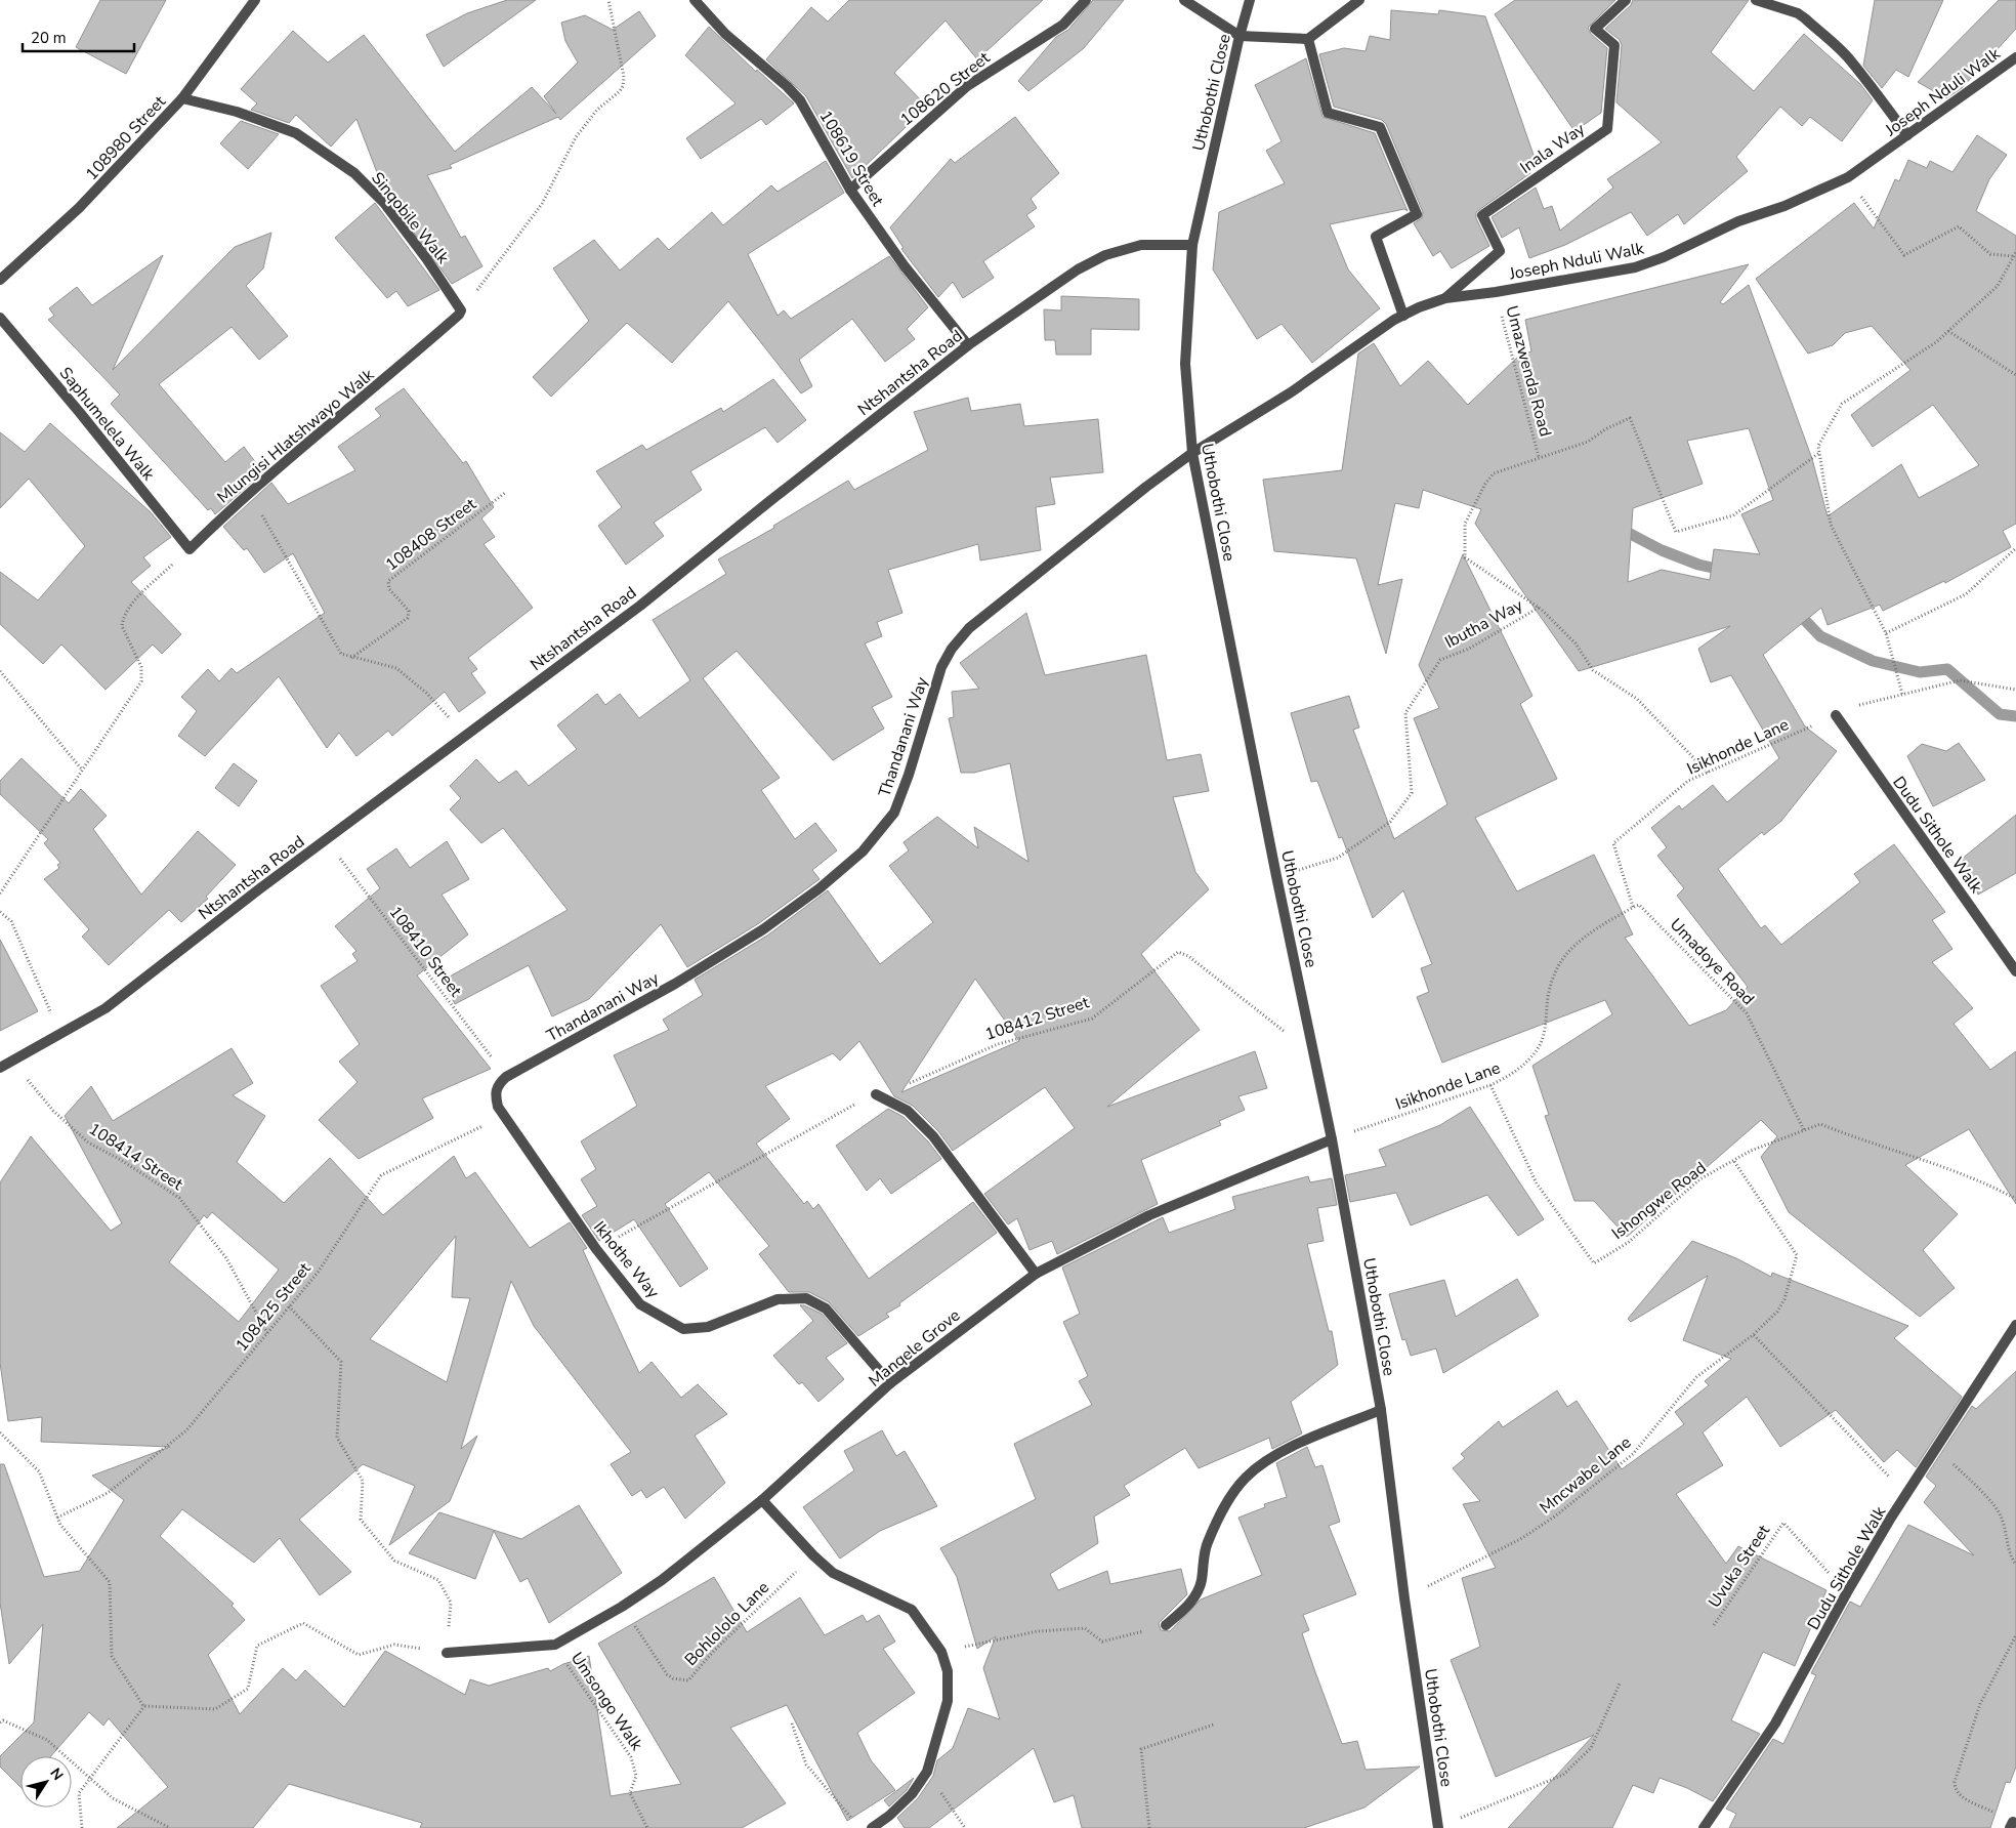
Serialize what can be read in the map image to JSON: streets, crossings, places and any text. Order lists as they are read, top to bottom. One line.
{"streets":{"street":["108620 Street","Joseph Nduli Walk","Uthobothi Close","108980 Street","Inala Way","108619 Street","Sinqobile Walk","Ntshantsha Road","Saphumelela Walk","Mlungisi Hlatshwayo Walk","Thandanani Way","Dudu Sithole Walk","Ikhothe Way","Manqele Grove"],"path":["Umazwenda Road","108408 Street","Ibutha Way","Isikhonde Lane","108410 Street","Umadoye Road","108412 Street","108414 Street","Ishongwe Road","108425 Street","Mncwabe Lane","Uvuka Street","Bohlololo Lane","Umsongo Walk"]},"crossings":[["108620 Street","108619 Street"],["Joseph Nduli Walk","Uthobothi Close"],["Joseph Nduli Walk","Inala Way"],["Joseph Nduli Walk","Umazwenda Road"],["Joseph Nduli Walk","Thandanani Way"],["Uthobothi Close","Ntshantsha Road"],["Uthobothi Close","Ibutha Way"],["Uthobothi Close","Thandanani Way"],["Uthobothi Close","Isikhonde Lane"],["Uthobothi Close","108412 Street"],["Uthobothi Close","Manqele Grove"],["Uthobothi Close","Mncwabe Lane"],["108980 Street","Sinqobile Walk"],["108619 Street","Ntshantsha Road"],["Sinqobile Walk","Mlungisi Hlatshwayo Walk"],["Umazwenda Road","Ibutha Way"],["Umazwenda Road","Isikhonde Lane"],["Ntshantsha Road","108410 Street"],["Ntshantsha Road","108414 Street"],["Saphumelela Walk","Mlungisi Hlatshwayo Walk"],["Thandanani Way","108410 Street"],["Isikhonde Lane","Dudu Sithole Walk"],["Isikhonde Lane","Umadoye Road"],["Isikhonde Lane","Ishongwe Road"],["Isikhonde Lane","Manqele Grove"],["Dudu Sithole Walk","Uvuka Street"],["Umadoye Road","Ishongwe Road"],["108412 Street","Ikhothe Way"],["108414 Street","108425 Street"],["Ishongwe Road","Mncwabe Lane"],["Ikhothe Way","108425 Street"],["Ikhothe Way","Manqele Grove"],["Manqele Grove","Bohlololo Lane"],["Manqele Grove","Umsongo Walk"]],"scale_bar":"20 m","north":"top right"}
